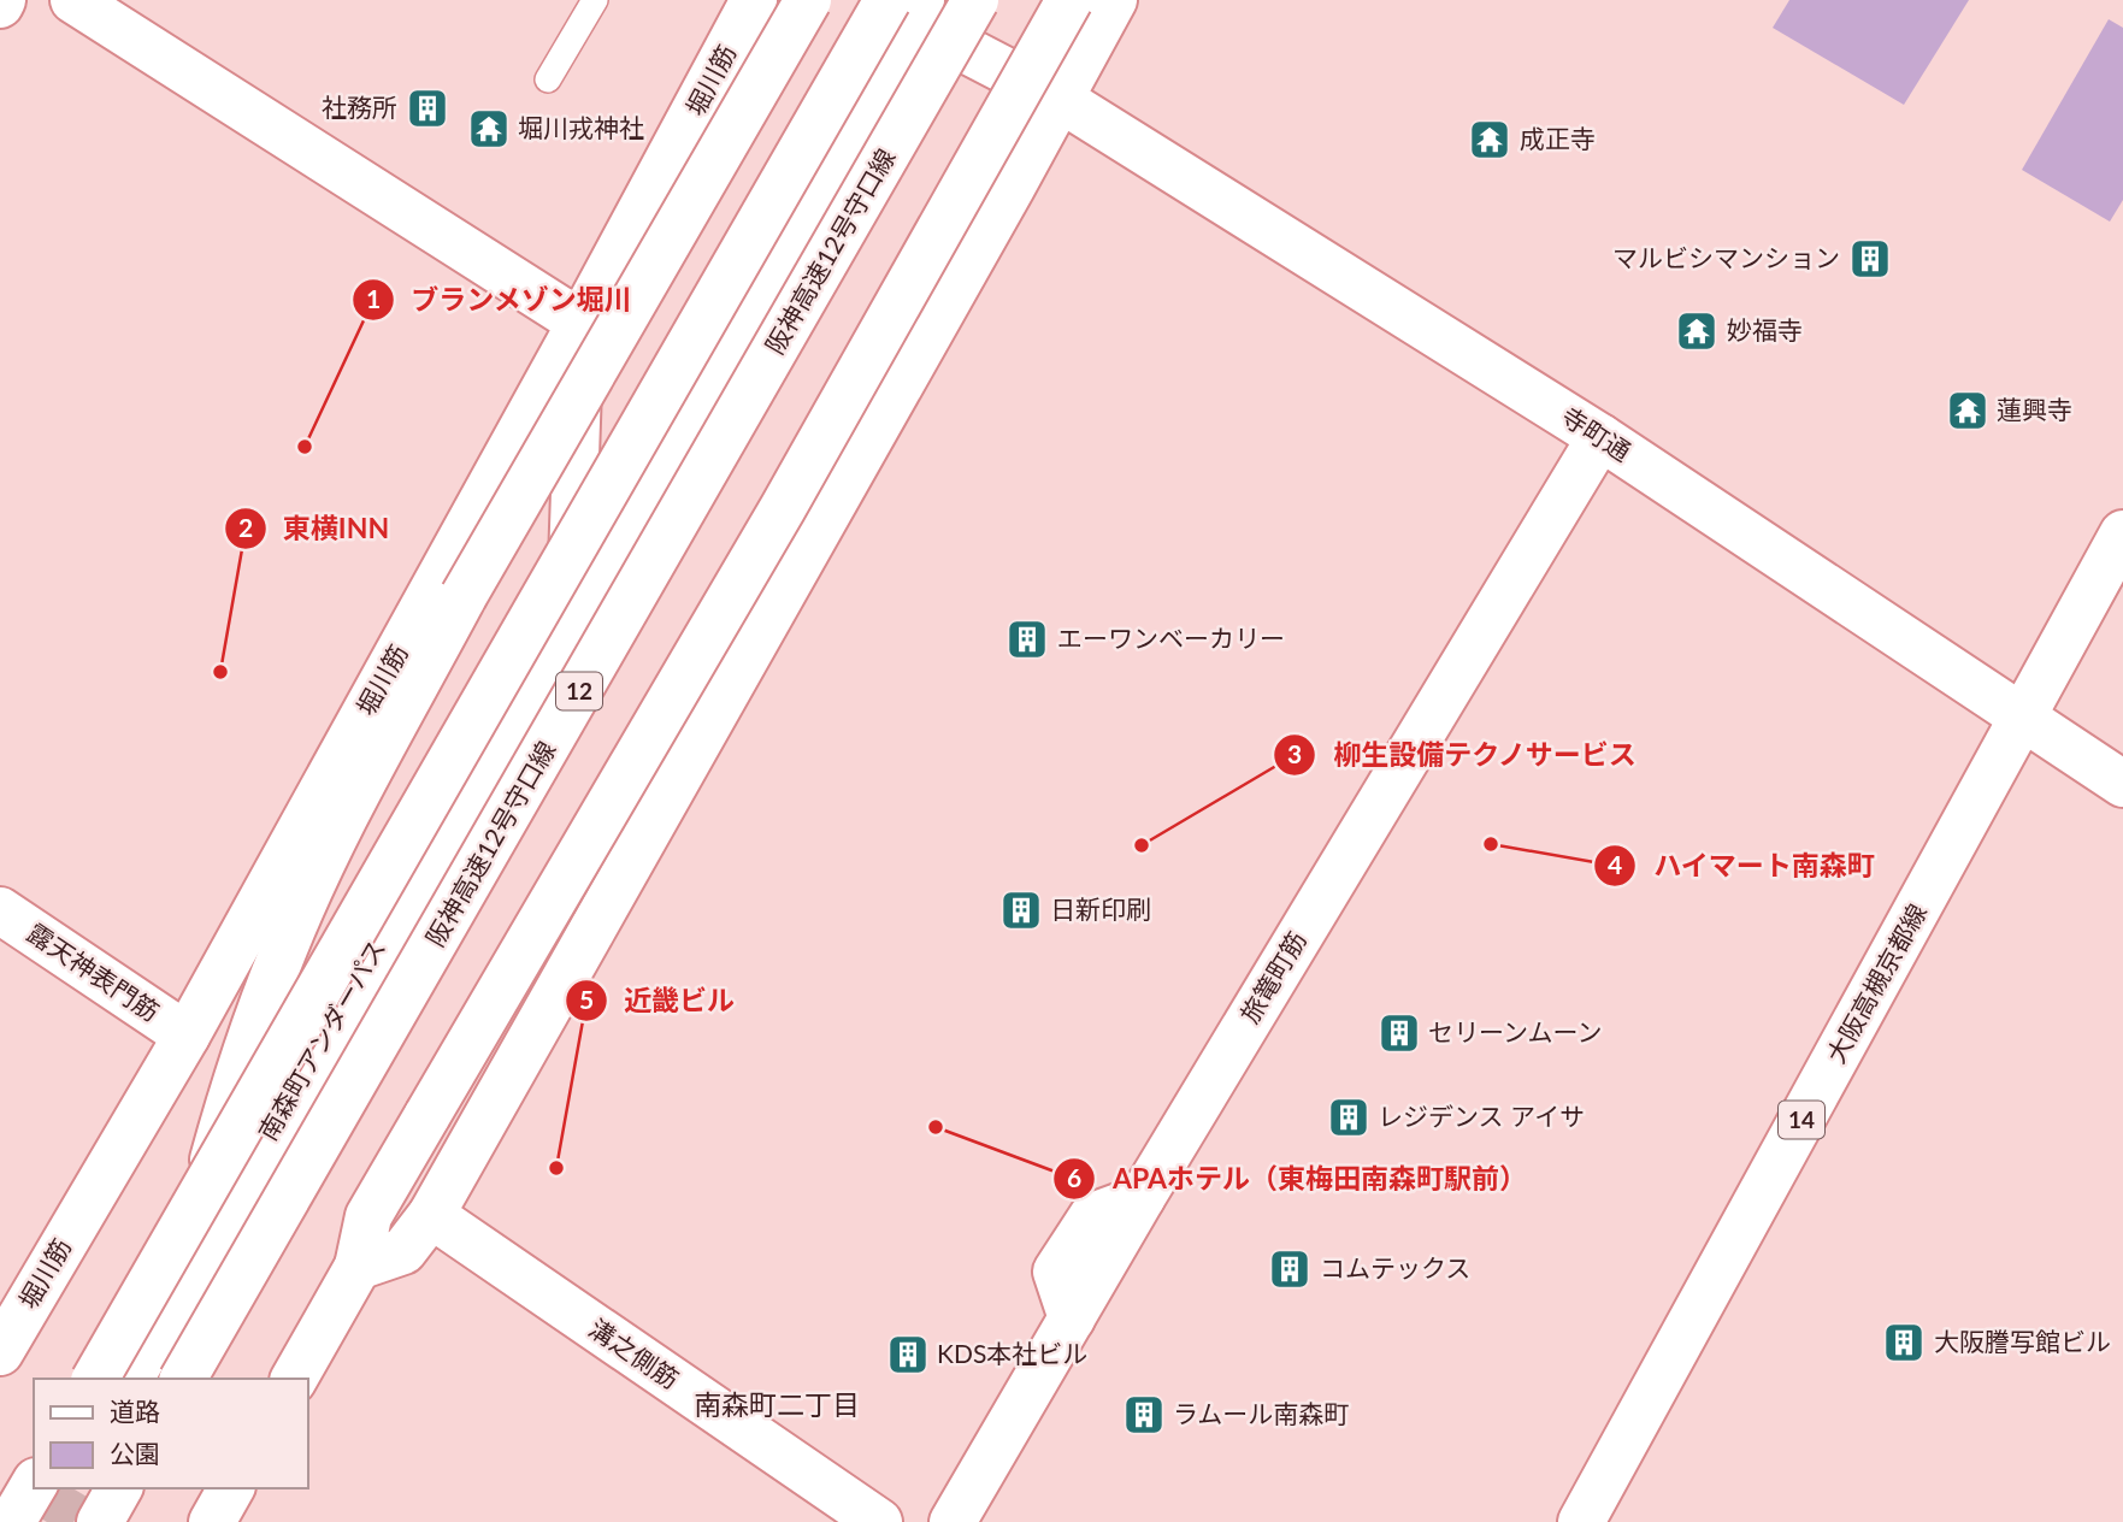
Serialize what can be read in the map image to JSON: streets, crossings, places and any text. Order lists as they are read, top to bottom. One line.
{"streets":{"main road":["堀川筋","阪神高速12号守口線","寺町通","12","露天神表門筋","旅篭町筋","大阪高槻京都線","南森町アンダーパス","14","溝之側筋"]},"crossings":[["堀川筋","露天神表門筋"],["寺町通","旅篭町筋"],["寺町通","大阪高槻京都線"],["寺町通","南森町アンダーパス"]],"districts":["南森町二丁目"],"places":{"building":["社務所","マルビシマンション","エーワンベーカリー","日新印刷","セリーンムーン","レジデンス アイサ","コムテックス","大阪謄写館ビル","KDS本社ビル","ラムール南森町"],"temple":["堀川戎神社","成正寺","妙福寺","蓮興寺"],"other":["ブランメゾン堀川","東横INN","ハイマート南森町","柳生設備テクノサービス","APAホテル（東梅田南森町駅前）","近畿ビル"]},"legend":["道路","公園"]}
